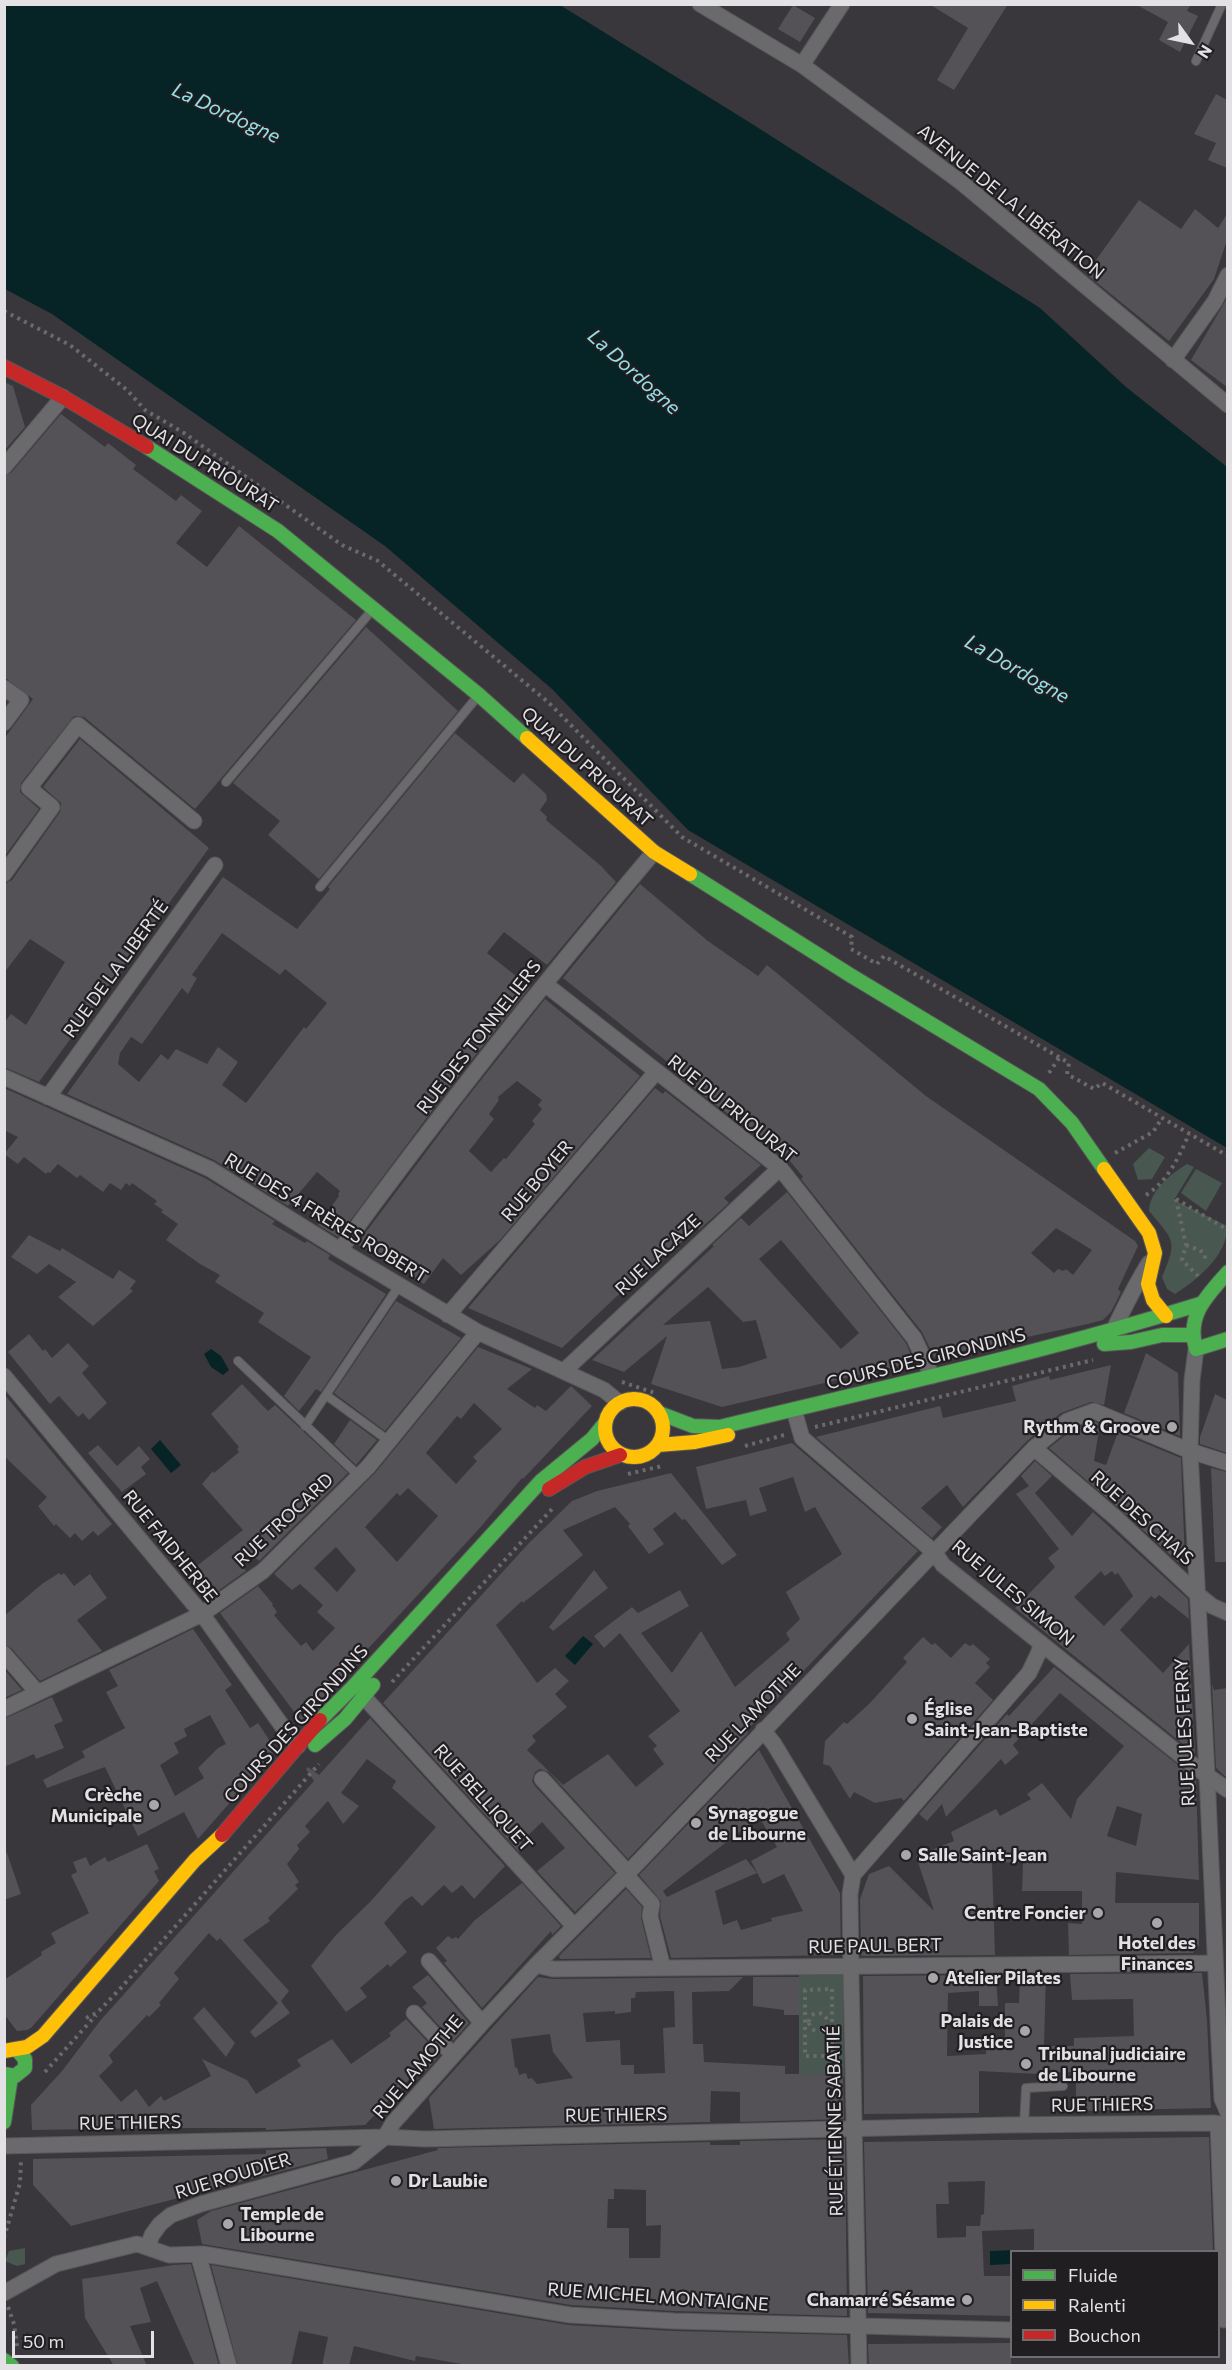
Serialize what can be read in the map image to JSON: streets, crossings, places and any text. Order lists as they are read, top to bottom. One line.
{"streets":{"main road":["QUAI DU PRIOURAT","COURS DES GIRONDINS"],"street":["AVENUE DE LA LIBÉRATION","RUE DE LA LIBERTÉ","RUE DES TONNELIERS","RUE DU PRIOURAT","RUE BOYER","RUE DES 4 FRÈRES ROBERT","RUE LACAZE","RUE DES CHAIS","RUE TROCARD","RUE FAIDHERBE","RUE JULES SIMON","RUE LAMOTHE","RUE JULES FERRY","RUE BELLIQUET","RUE PAUL BERT","RUE THIERS","RUE ÉTIENNE SABATIÉ","RUE ROUDIER","RUE MICHEL MONTAIGNE"]},"crossings":[["QUAI DU PRIOURAT","RUE DES TONNELIERS"],["RUE DE LA LIBERTÉ","RUE DES 4 FRÈRES ROBERT"],["RUE DES TONNELIERS","RUE DU PRIOURAT"],["RUE DES TONNELIERS","RUE DES 4 FRÈRES ROBERT"],["RUE DU PRIOURAT","RUE BOYER"],["RUE DU PRIOURAT","RUE LACAZE"],["RUE DU PRIOURAT","COURS DES GIRONDINS"],["RUE BOYER","RUE DES 4 FRÈRES ROBERT"],["RUE DES 4 FRÈRES ROBERT","RUE LACAZE"],["RUE DES 4 FRÈRES ROBERT","COURS DES GIRONDINS"],["RUE DES 4 FRÈRES ROBERT","RUE TROCARD"],["COURS DES GIRONDINS","RUE FAIDHERBE"],["COURS DES GIRONDINS","RUE JULES SIMON"],["COURS DES GIRONDINS","RUE JULES FERRY"],["COURS DES GIRONDINS","RUE BELLIQUET"],["RUE DES CHAIS","RUE LAMOTHE"],["RUE DES CHAIS","RUE JULES FERRY"],["RUE TROCARD","RUE FAIDHERBE"],["RUE JULES SIMON","RUE LAMOTHE"],["RUE JULES SIMON","RUE JULES FERRY"],["RUE LAMOTHE","RUE JULES FERRY"],["RUE LAMOTHE","RUE BELLIQUET"],["RUE LAMOTHE","RUE PAUL BERT"],["RUE LAMOTHE","RUE THIERS"],["RUE LAMOTHE","RUE ROUDIER"],["RUE JULES FERRY","RUE PAUL BERT"],["RUE JULES FERRY","RUE THIERS"],["RUE PAUL BERT","RUE ÉTIENNE SABATIÉ"],["RUE THIERS","RUE ÉTIENNE SABATIÉ"],["RUE THIERS","RUE ROUDIER"],["RUE ÉTIENNE SABATIÉ","RUE MICHEL MONTAIGNE"],["RUE ROUDIER","RUE MICHEL MONTAIGNE"]],"water":["La Dordogne"],"places":["Rythm & Groove","Église Saint-Jean-Baptiste","Crèche Municipale","Synagogue de Libourne","Salle Saint-Jean","Centre Foncier","Hotel des Finances","Atelier Pilates","Palais de Justice","Tribunal judiciaire de Libourne","Dr Laubie","Temple de Libourne","Chamarré Sésame"],"legend":["Fluide","Ralenti","Bouchon"],"scale_bar":"50 m","north":"bottom right"}
